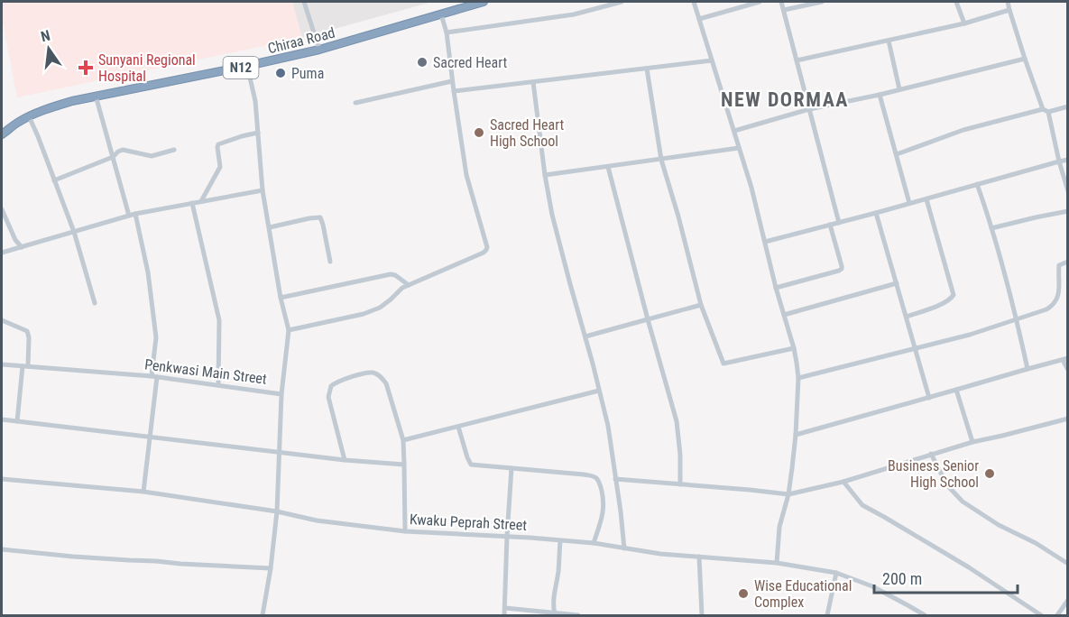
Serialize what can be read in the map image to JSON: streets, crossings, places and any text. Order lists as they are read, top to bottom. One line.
{"streets":{"highway":["Chiraa Road","N12"],"street":["Penkwasi Main Street","Kwaku Peprah Street"]},"crossings":[["Penkwasi Main Street","Kwaku Peprah Street"]],"districts":["NEW DORMAA"],"places":{"other":["Sacred Heart","Puma","Sacred Heart High School","Business Senior High School","Wise Educational Complex"],"health":["Sunyani Regional Hospital"]},"scale_bar":"200 m","north":"top"}
